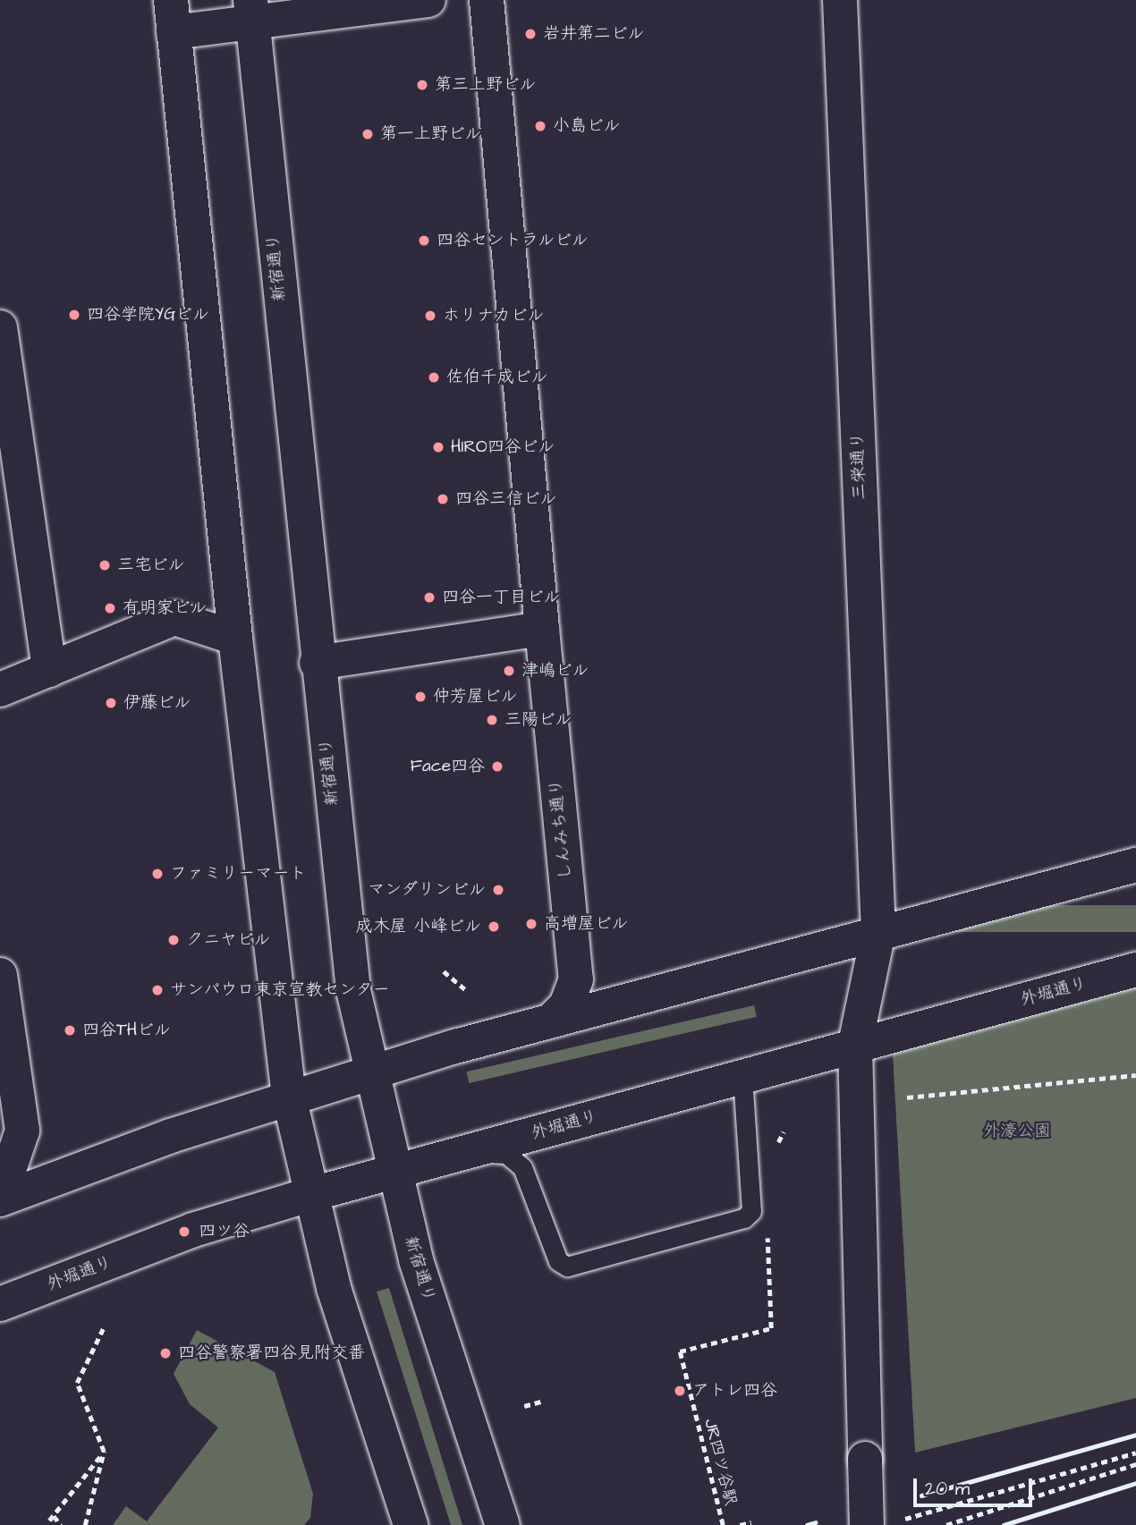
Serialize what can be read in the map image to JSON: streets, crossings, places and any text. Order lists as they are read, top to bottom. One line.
{"streets":{"main road":["新宿通り","三栄通り","しんみち通り","外堀通り"],"path":["JR四ツ谷駅"]},"crossings":[["新宿通り","外堀通り"],["三栄通り","外堀通り"]],"parks":["外濠公園"],"places":["岩井第二ビル","第三上野ビル","小島ビル","第一上野ビル","四谷セントラルビル","四谷学院YGビル","ホリナカビル","佐伯千成ビル","HIRO四谷ビル","四谷三信ビル","三宅ビル","四谷一丁目ビル","有明家ビル","津嶋ビル","仲芳屋ビル","伊藤ビル","三陽ビル","Face四谷","ファミリーマート","マンダリンビル","高増屋ビル","成木屋 小峰ビル","クニヤビル","サンパウロ東京宣教センター","四谷THビル","四ツ谷","四谷警察署四谷見附交番","アトレ四谷"],"scale_bar":"20 m"}
